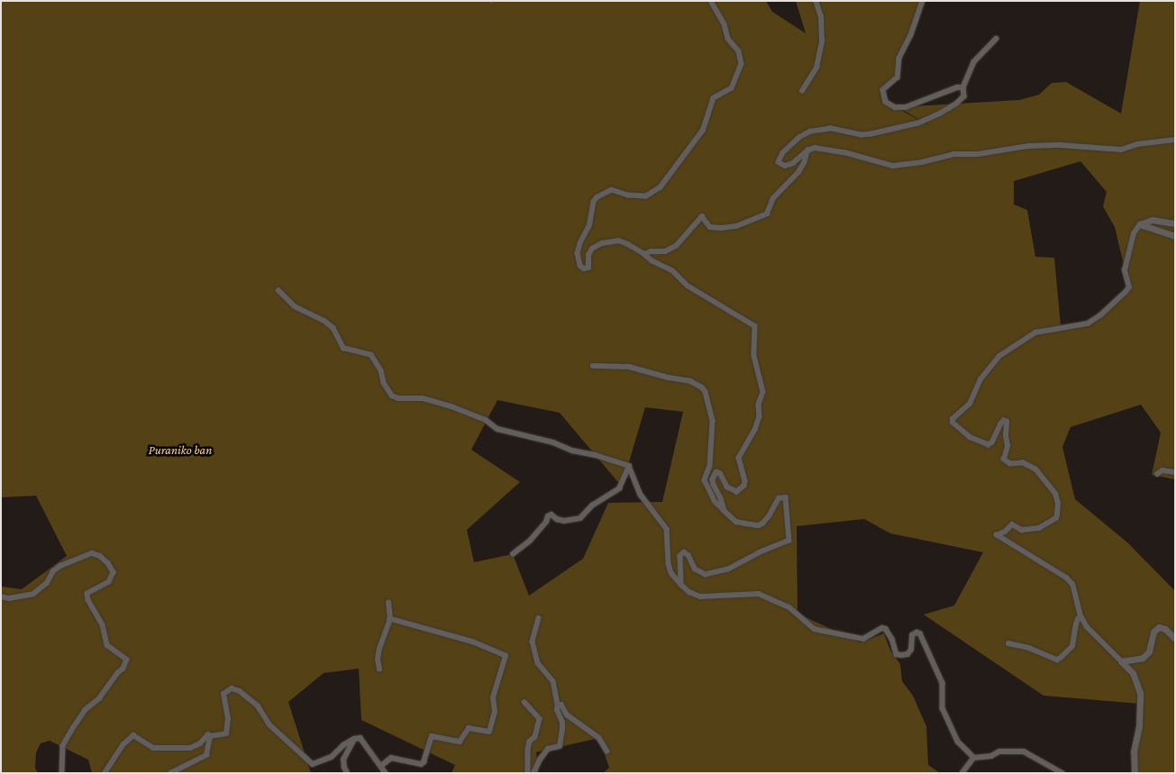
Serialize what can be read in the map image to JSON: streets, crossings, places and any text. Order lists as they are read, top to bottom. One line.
{"parks":["Puraniko ban"]}
